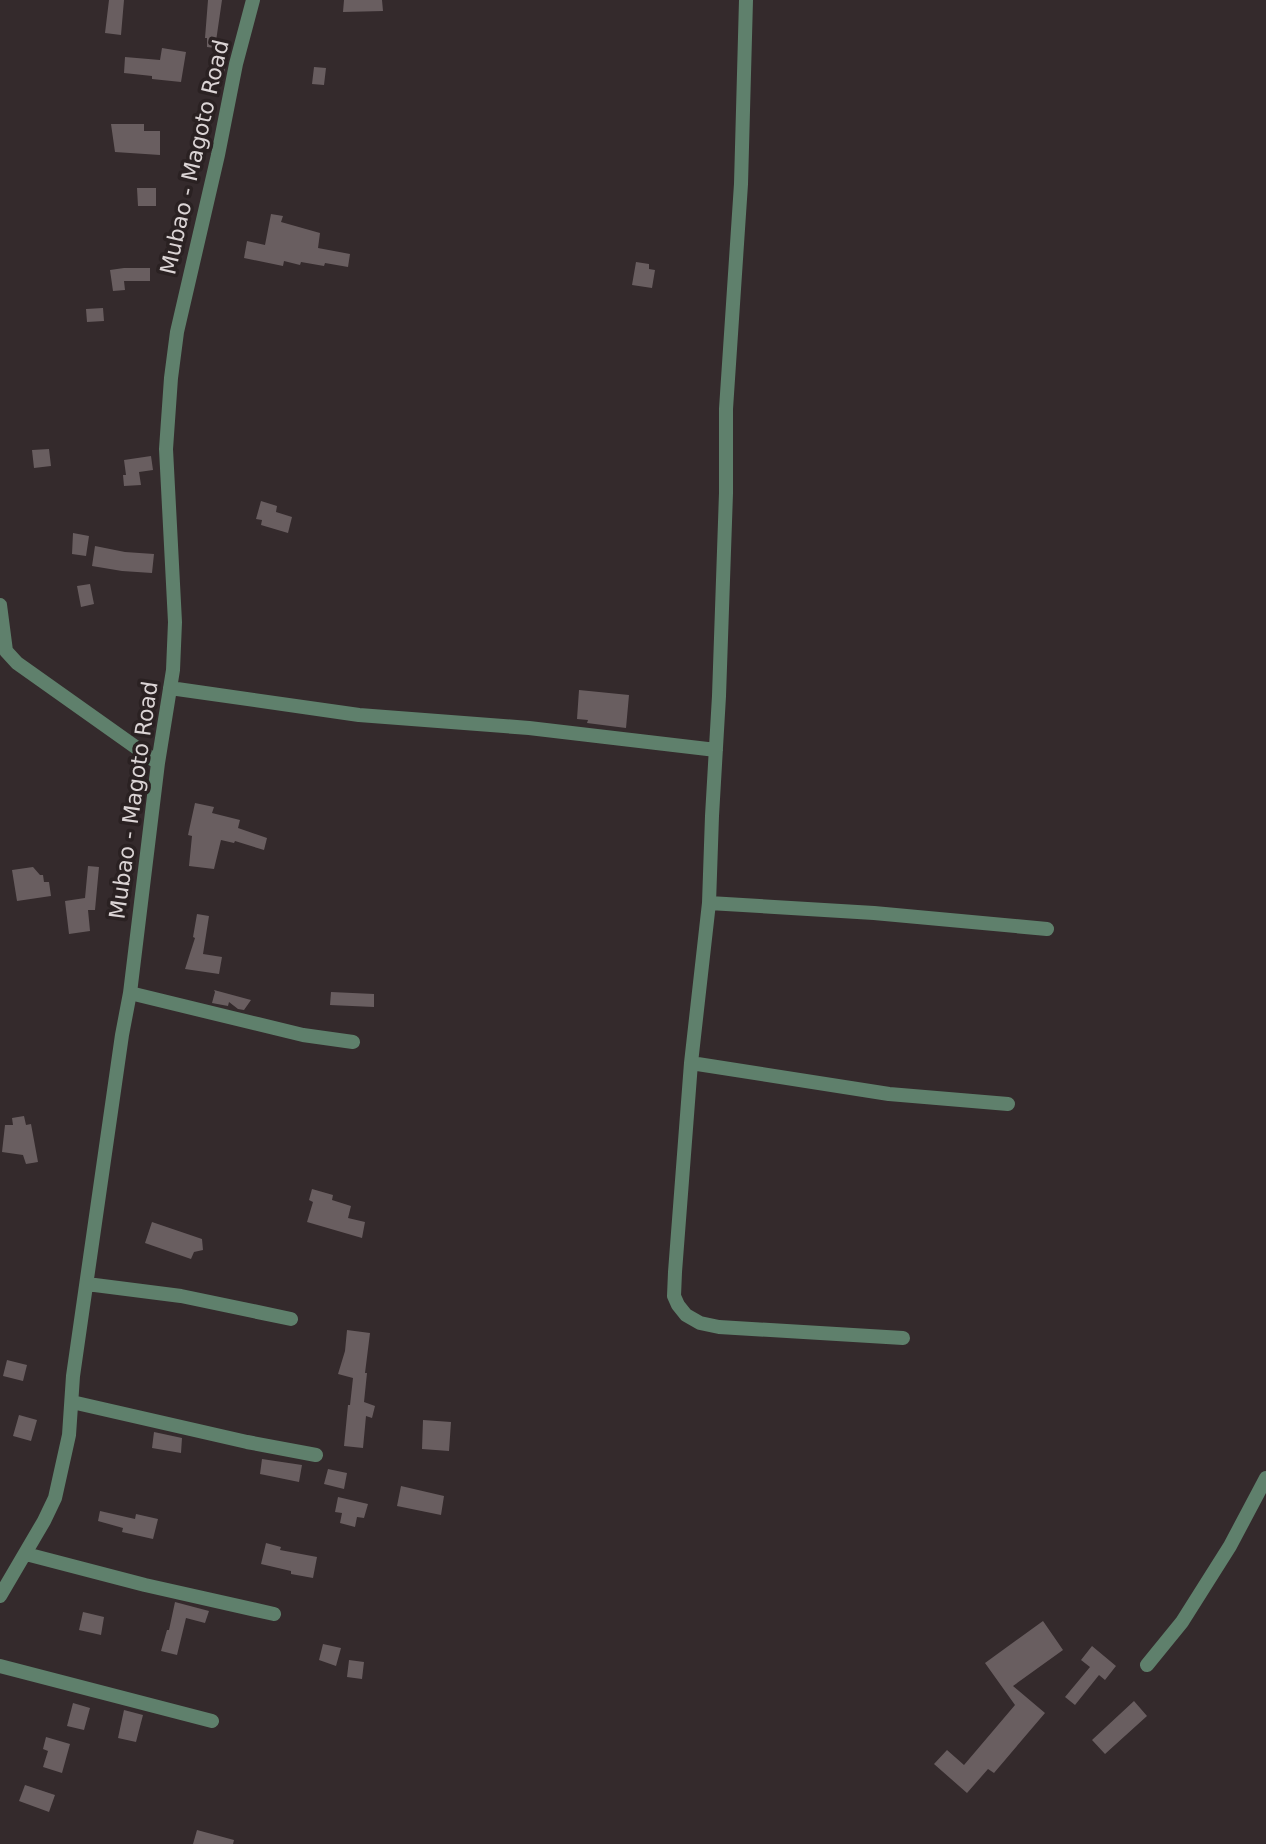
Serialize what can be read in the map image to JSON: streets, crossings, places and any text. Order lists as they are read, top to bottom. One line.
{"streets":{"street":["Mubao - Magoto Road"]}}
